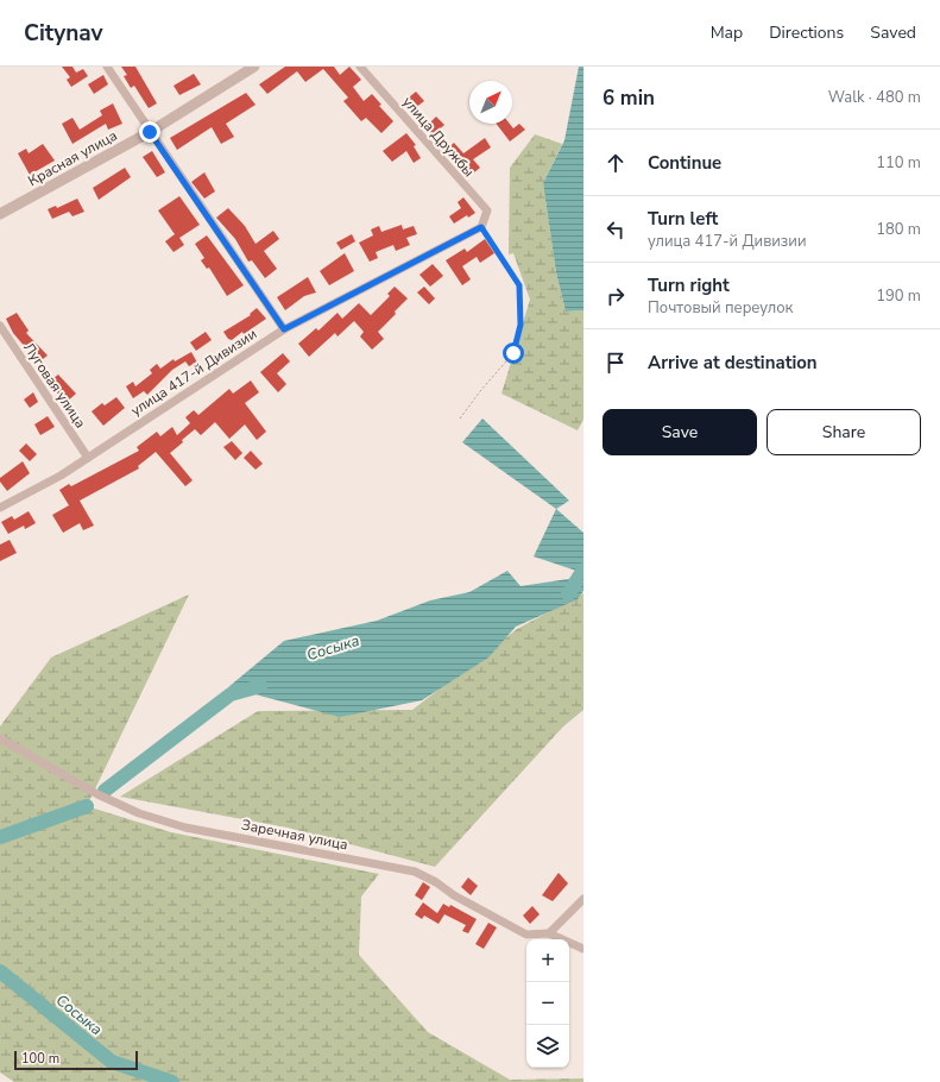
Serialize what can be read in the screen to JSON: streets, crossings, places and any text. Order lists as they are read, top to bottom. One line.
{"streets":{"street":["улица Дружбы","Красная улица","улица 417-й Дивизии","Луговая улица","Заречная улица"]},"crossings":[["улица Дружбы","улица 417-й Дивизии"],["улица 417-й Дивизии","Луговая улица"]],"water":["Сосыка"],"scale_bar":"100 m","north":"top right","page":{"header":"Citynav","nav":["Map","Directions","Saved"],"heading":["6 min","Walk · 480 m"],"list":[["Continue","110 m"],["Turn left","улица 417-й Дивизии","180 m"],["Turn right","Почтовый переулок","190 m"],"Arrive at destination"],"buttons":["Save","Share"],"map_buttons":["+","−"],"scale":"100 m"}}
